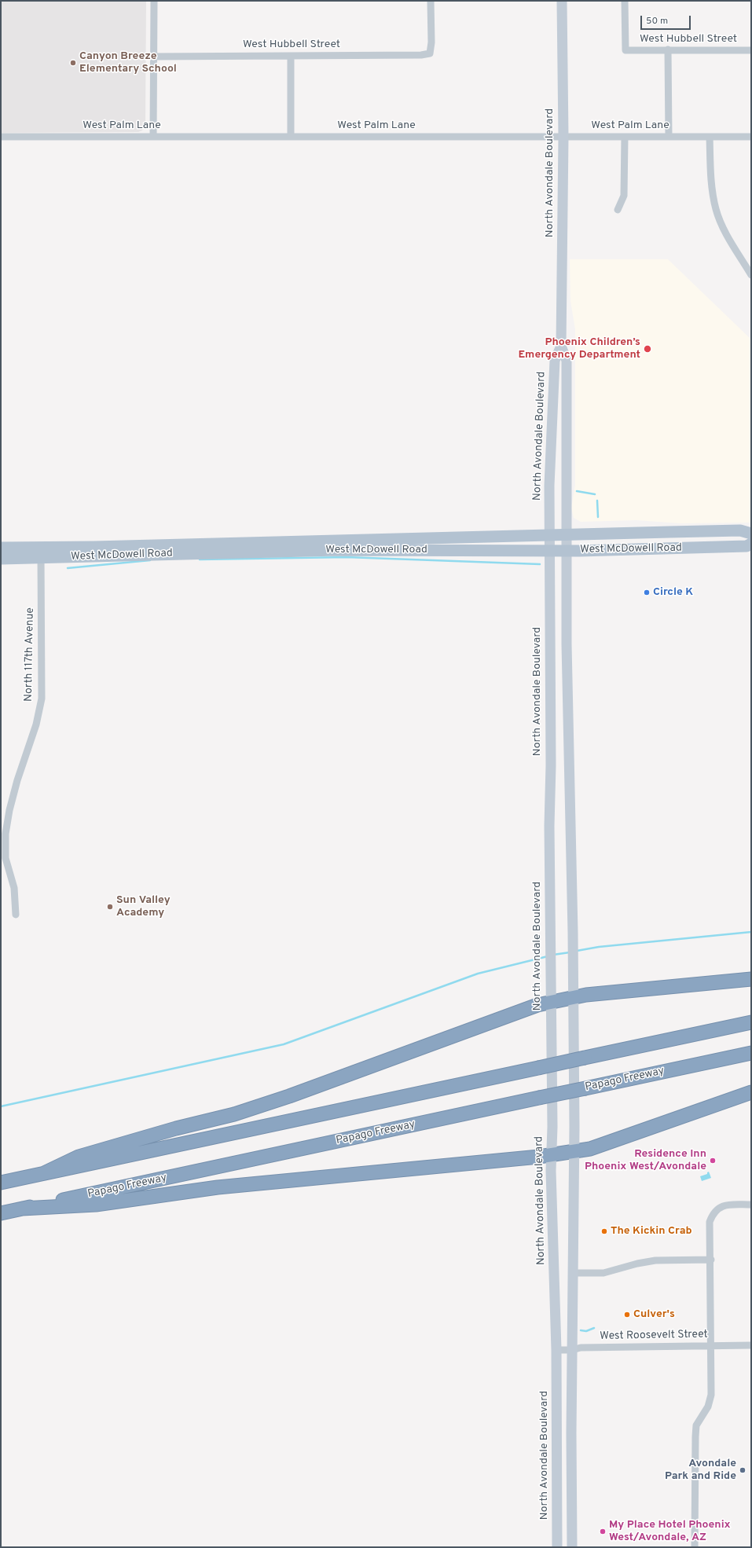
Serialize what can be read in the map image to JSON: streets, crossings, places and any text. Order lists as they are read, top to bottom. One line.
{"streets":{"highway":["Papago Freeway"],"main road":["North Avondale Boulevard","West McDowell Road"],"street":["West Hubbell Street","West Palm Lane","North 117th Avenue","West Roosevelt Street"]},"crossings":[["West Palm Lane","North Avondale Boulevard"],["North Avondale Boulevard","West McDowell Road"],["North Avondale Boulevard","West Roosevelt Street"],["West McDowell Road","North 117th Avenue"]],"places":["Canyon Breeze Elementary School","Phoenix Children’s Emergency Department","Circle K","Sun Valley Academy","Residence Inn Phoenix West/Avondale","The Kickin Crab","Culver's","Avondale Park and Ride","My Place Hotel Phoenix West/Avondale, AZ"],"scale_bar":"50 m"}
